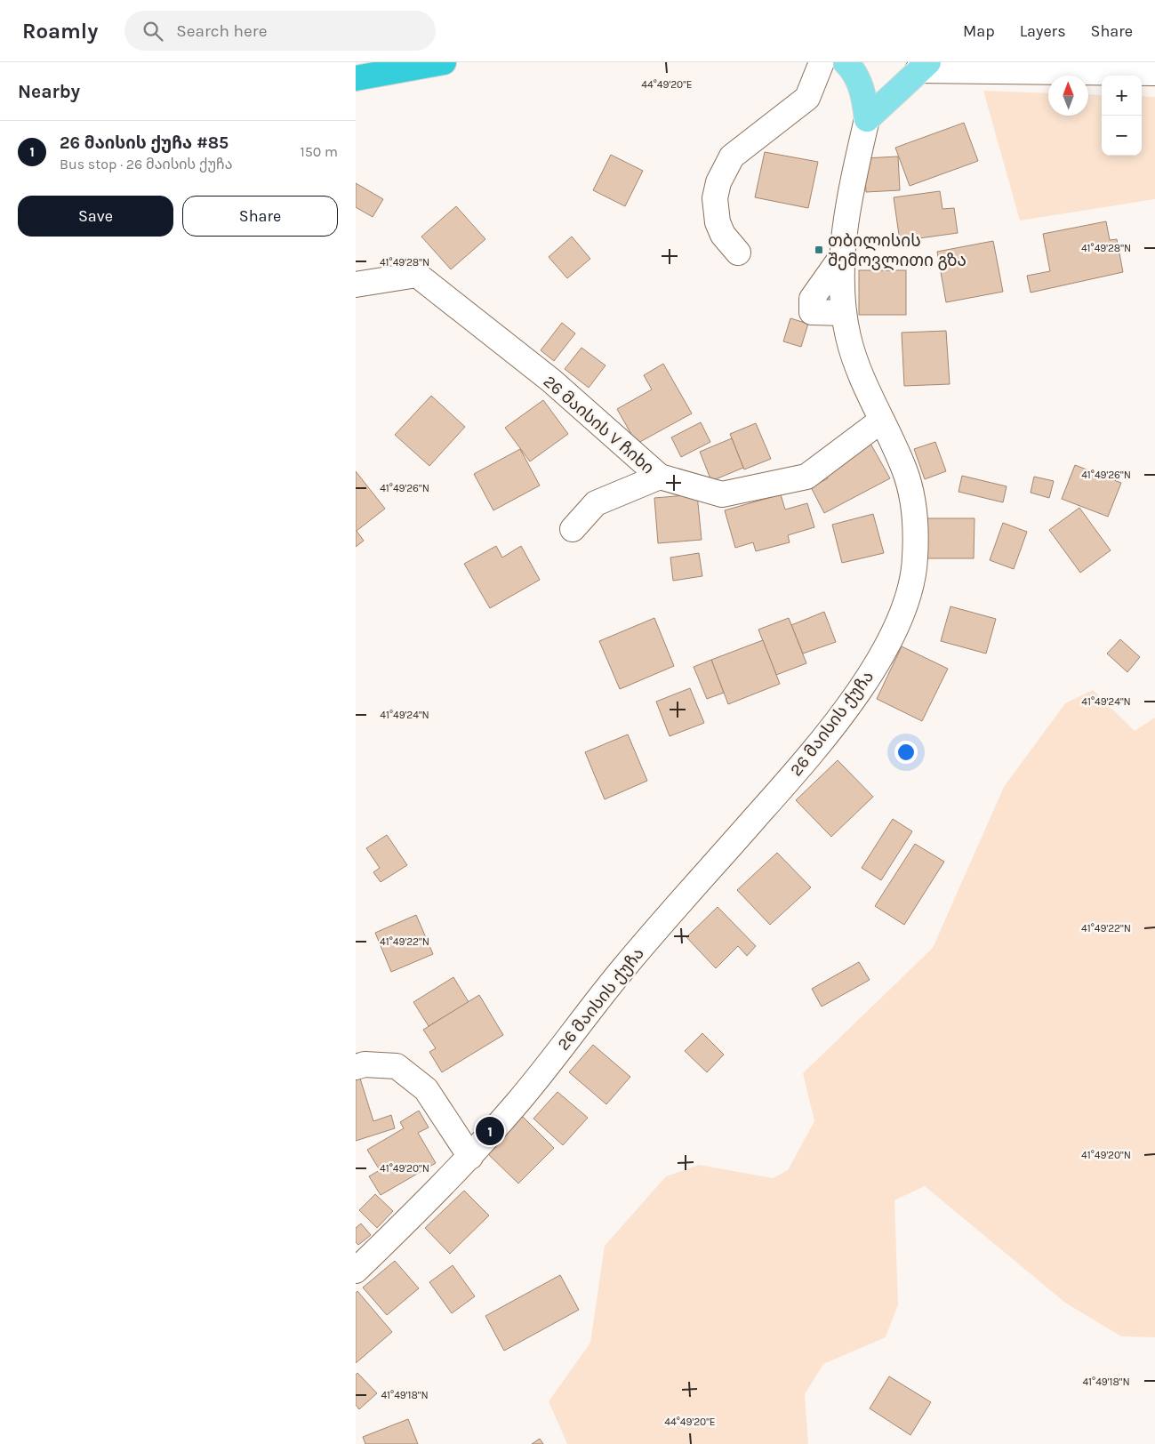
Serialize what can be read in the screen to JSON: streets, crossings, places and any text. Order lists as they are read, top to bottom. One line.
{"streets":{"street":["26 მაისის V ჩიხი","26 მაისის ქუჩა"]},"crossings":[["26 მაისის V ჩიხი","26 მაისის ქუჩა"]],"places":{"transit":["თბილისის შემოვლითი გზა"]},"north":"top","page":{"header":"Roamly","search":"Search here","nav":["Map","Layers","Share"],"heading":"Nearby","map_buttons":["+","−"],"list":[{"mark":"1","name":"26 მაისის ქუჩა #85","note":"Bus stop · 26 მაისის ქუჩა","value":"150 m"}],"buttons":["Save","Share"],"pins":"1"},"coordinates":["44°49'20\"E","41°49'28\"N","41°49'26\"N","41°49'24\"N","41°49'22\"N","41°49'20\"N","41°49'18\"N"]}
